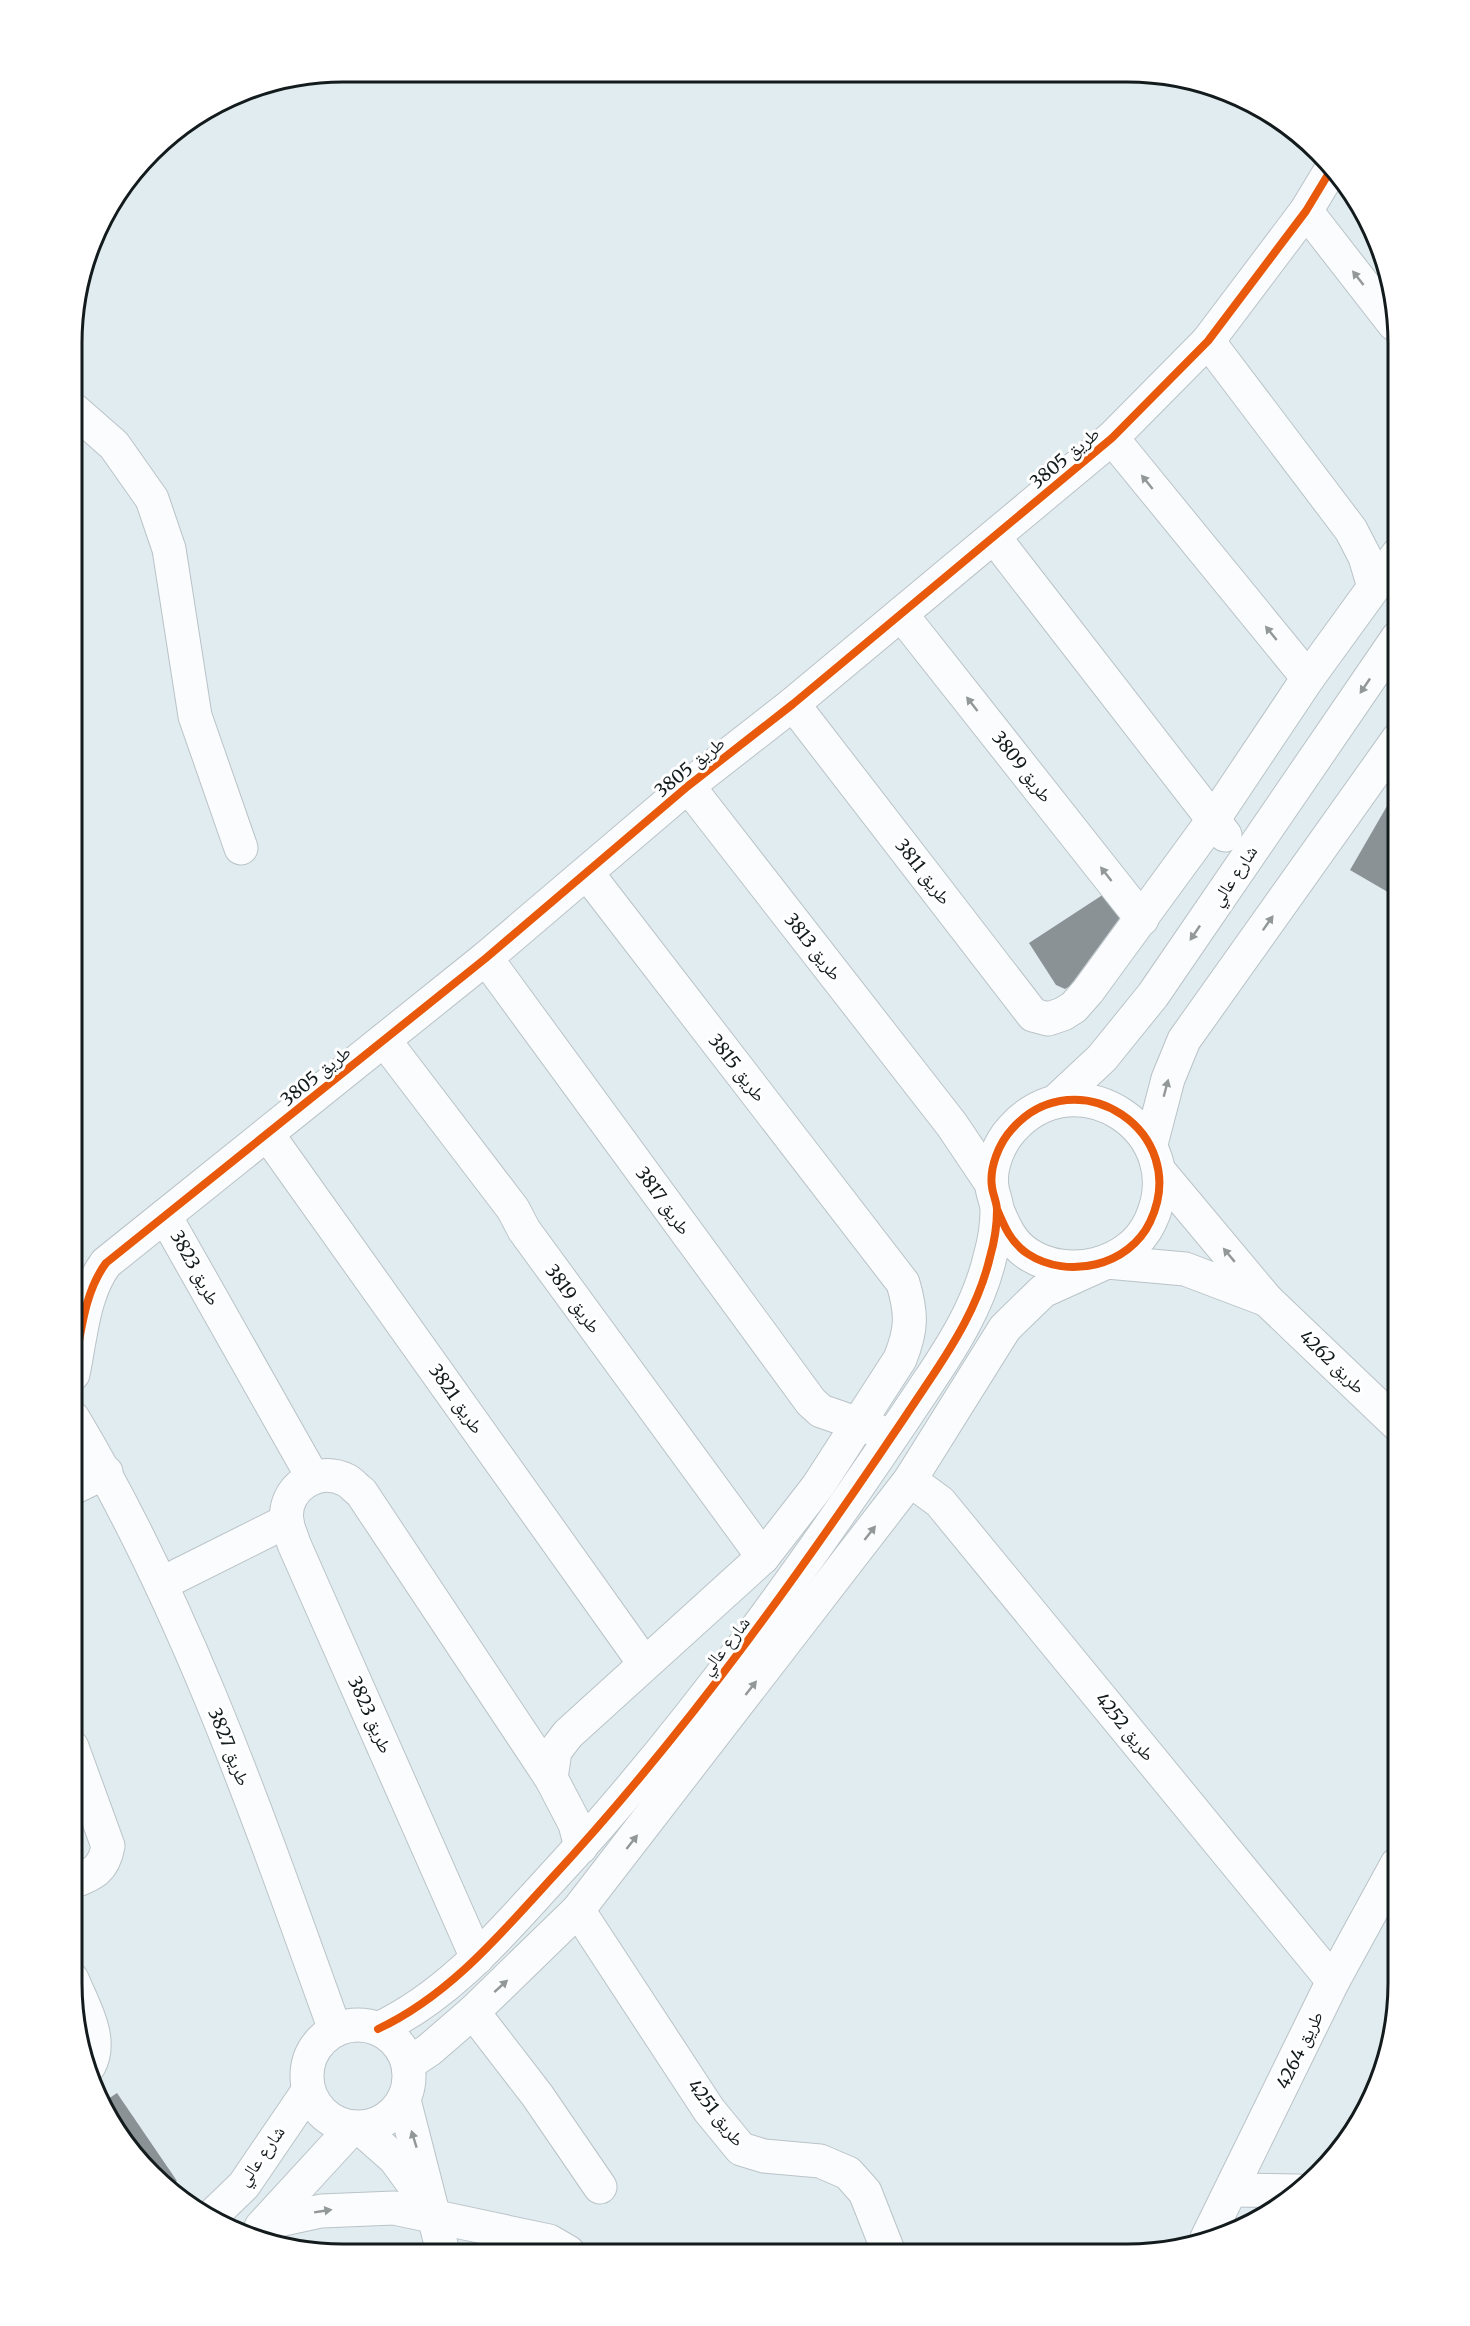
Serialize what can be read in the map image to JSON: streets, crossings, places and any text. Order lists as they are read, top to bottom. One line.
{"streets":{"street":["طريق 3805","طريق 3809","طريق 3811","شارع عالي","طريق 3813","طريق 3815","طريق 3817","طريق 3823","طريق 3819","طريق 4262","طريق 3821","طريق 4252","طريق 3827","طريق 4264","طريق 4251"]},"crossings":[["طريق 3805","طريق 3809"],["طريق 3805","طريق 3811"],["طريق 3805","طريق 3813"],["طريق 3805","طريق 3815"],["طريق 3805","طريق 3817"],["طريق 3805","طريق 3823"],["طريق 3805","طريق 3819"],["طريق 3805","طريق 3821"],["طريق 3809","طريق 3811"],["شارع عالي","طريق 3813"],["شارع عالي","طريق 3817"],["شارع عالي","طريق 3823"],["شارع عالي","طريق 4262"],["شارع عالي","طريق 3827"],["طريق 3813","طريق 4262"],["طريق 3815","طريق 3817"],["طريق 3815","طريق 3819"],["طريق 3815","طريق 3821"],["طريق 4252","طريق 4264"]],"one_way":["طريق 4262"]}
